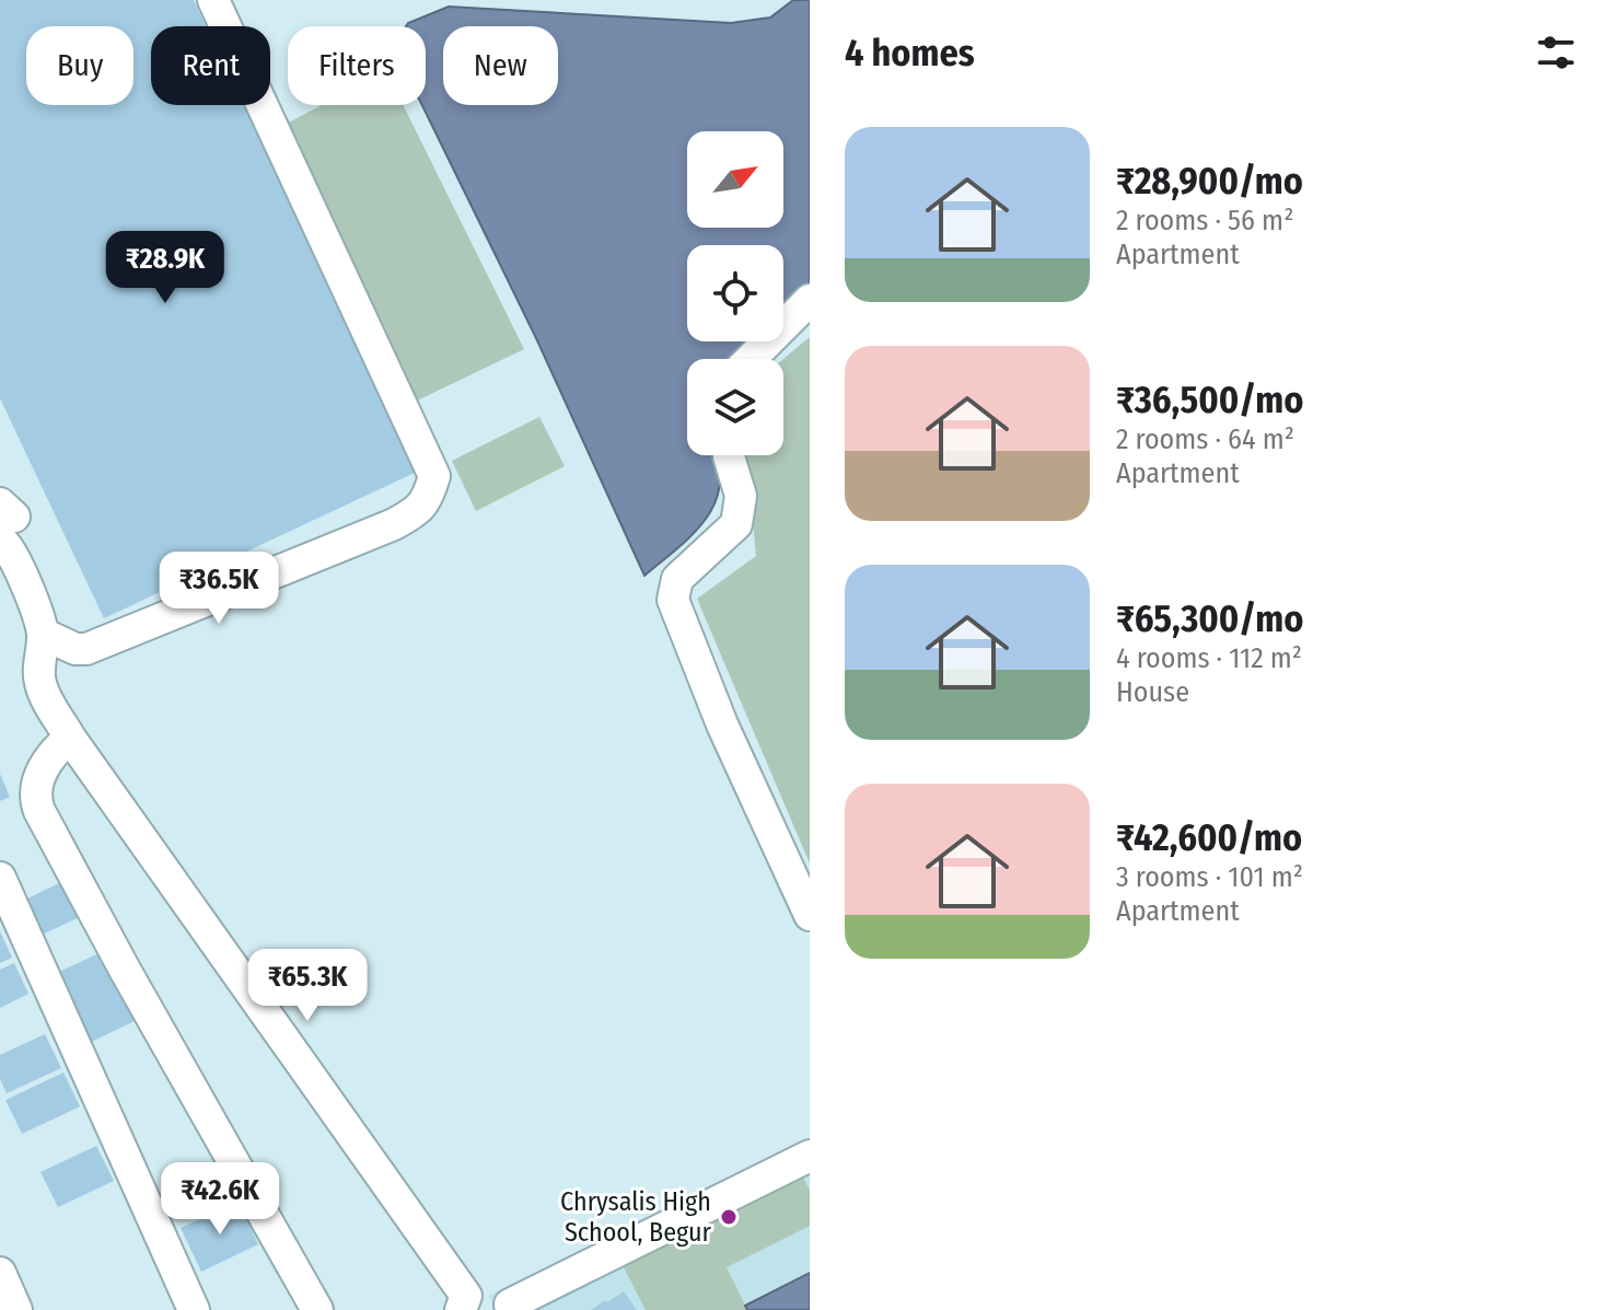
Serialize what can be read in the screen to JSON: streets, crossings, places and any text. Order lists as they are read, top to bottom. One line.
{"places":["Chrysalis High School, Begur"],"north":"top right","page":{"heading":"4 homes","chip":["Buy","Rent","Filters","New"],"list":[{"name":"₹28,900/mo","note":"2 rooms · 56 m² · Apartment"},{"name":"₹36,500/mo","note":"2 rooms · 64 m² · Apartment"},{"name":"₹65,300/mo","note":"4 rooms · 112 m² · House"},{"name":"₹42,600/mo","note":"3 rooms · 101 m² · Apartment"}],"price":["₹28.9K","₹36.5K","₹65.3K","₹42.6K"]}}
